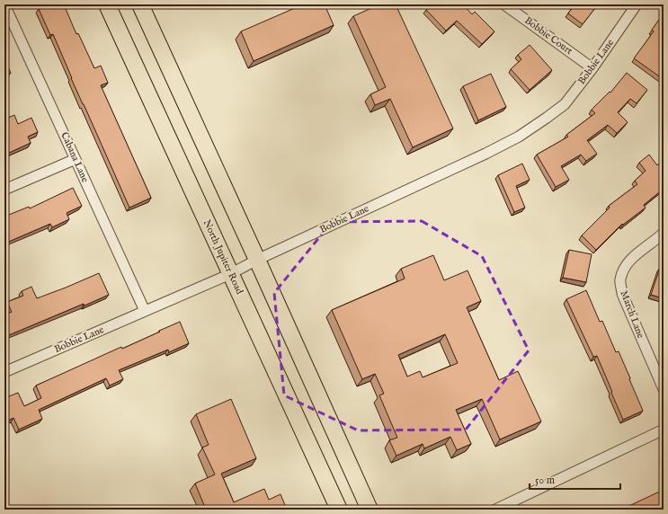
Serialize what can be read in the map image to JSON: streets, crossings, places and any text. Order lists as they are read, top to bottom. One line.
{"streets":{"main road":["North Jupiter Road"],"street":["Bobbie Court","Bobbie Lane","Cabana Lane","March Lane"]},"crossings":[["Bobbie Court","Bobbie Lane"],["Bobbie Lane","Cabana Lane"],["Bobbie Lane","North Jupiter Road"]],"scale_bar":"50 m"}
